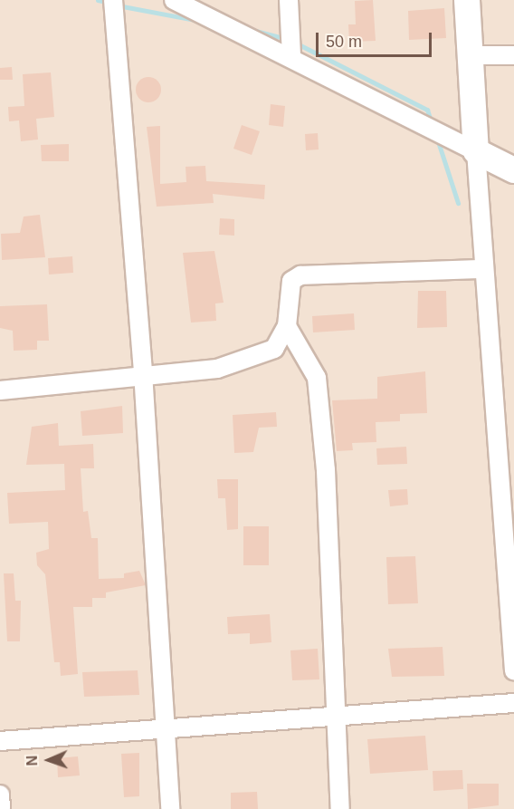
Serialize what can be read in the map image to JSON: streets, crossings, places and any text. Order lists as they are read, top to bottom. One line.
{"scale_bar":"50 m","north":"left"}
